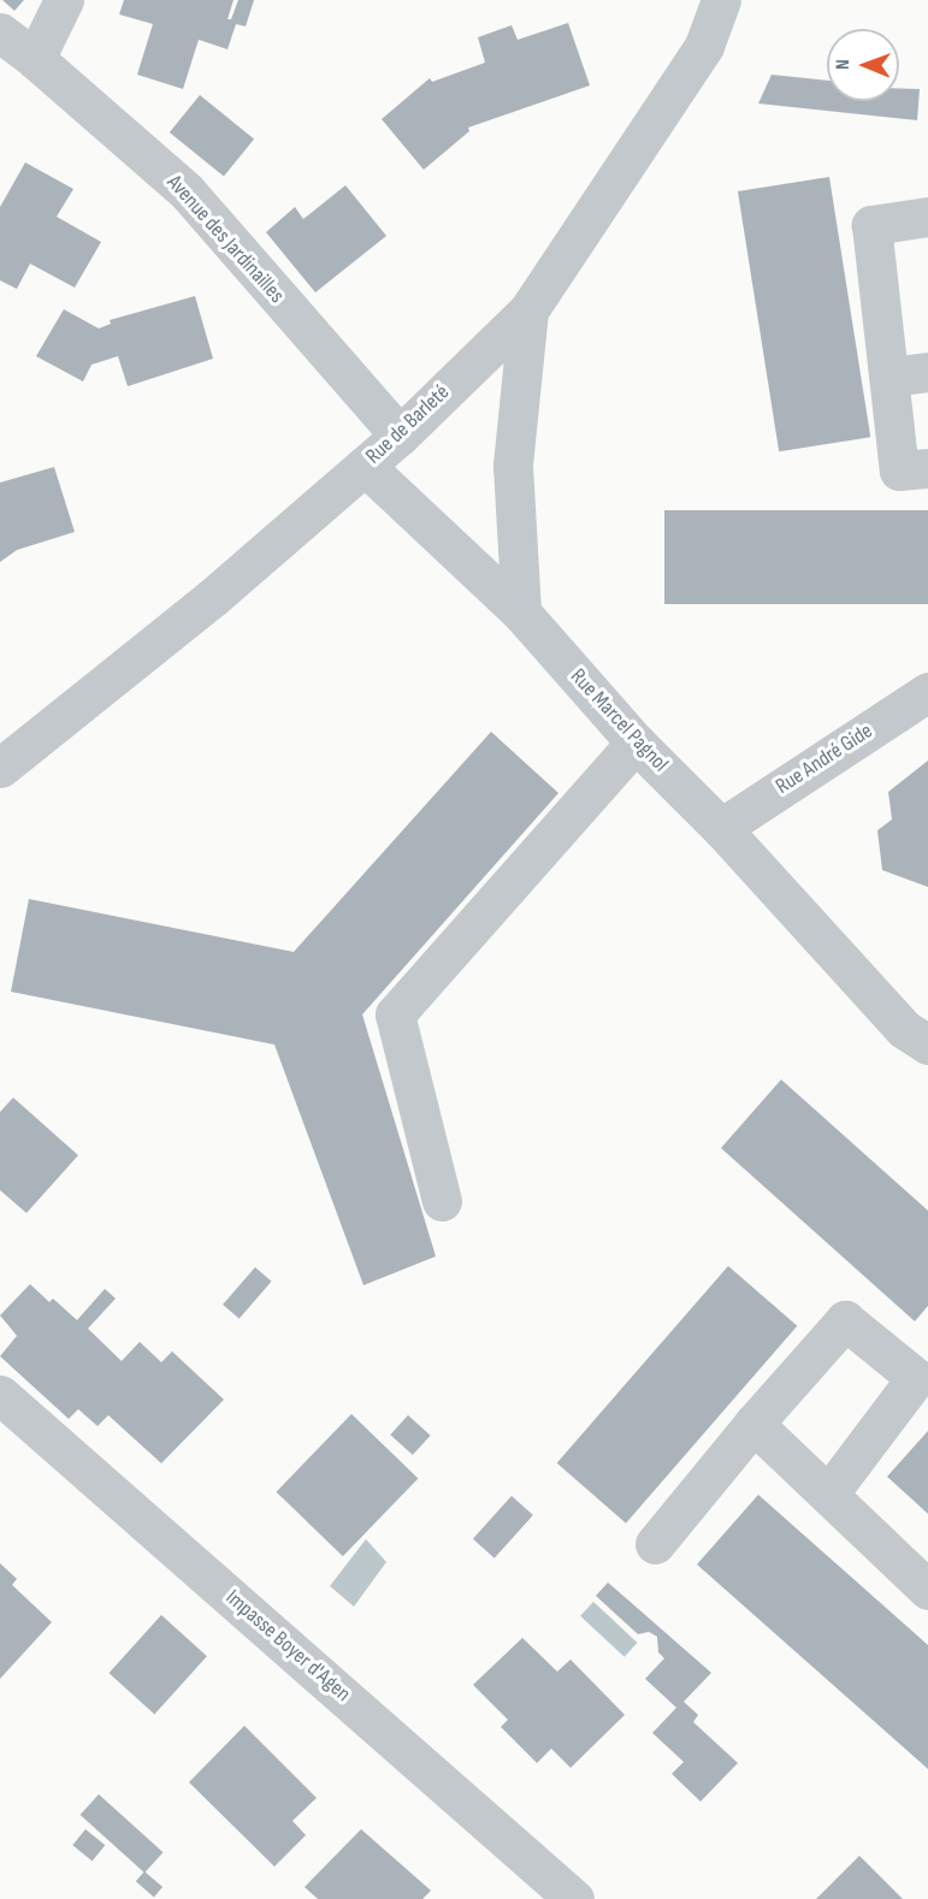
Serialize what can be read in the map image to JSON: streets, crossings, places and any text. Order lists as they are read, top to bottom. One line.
{"streets":{"street":["Avenue des Jardinailles","Rue de Barleté","Rue Marcel Pagnol","Rue André Gide","Impasse Boyer d'Agen"]},"crossings":[["Avenue des Jardinailles","Rue de Barleté"],["Rue de Barleté","Rue Marcel Pagnol"],["Rue Marcel Pagnol","Rue André Gide"]],"north":"left"}
